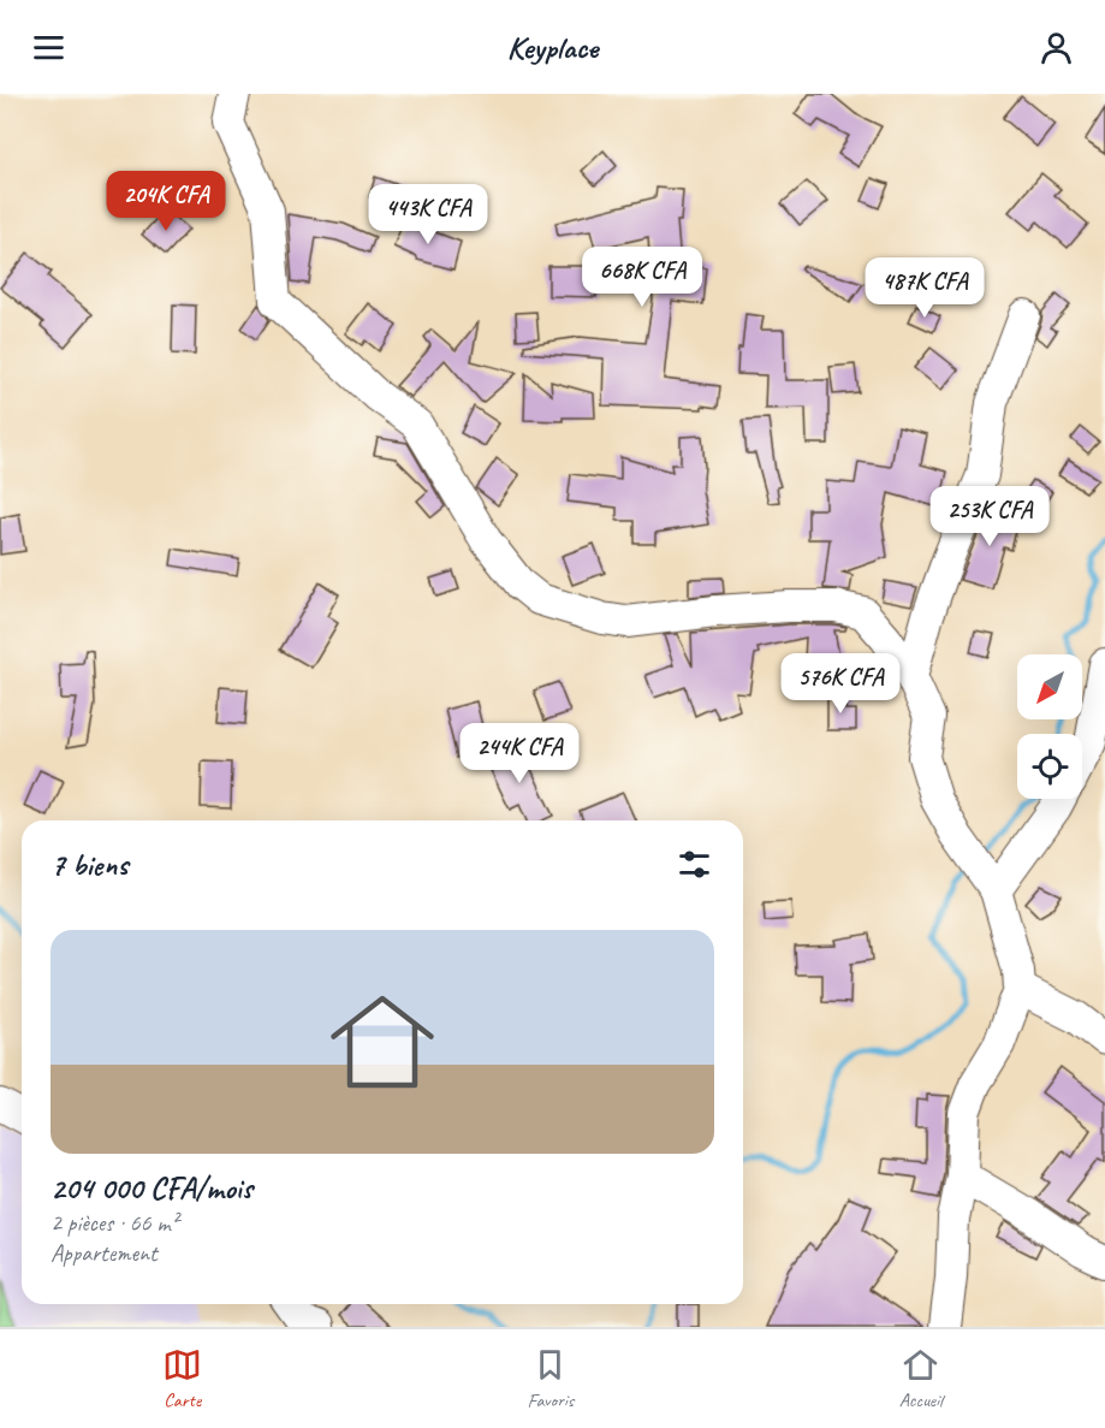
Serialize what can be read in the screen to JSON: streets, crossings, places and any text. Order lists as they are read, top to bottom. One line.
{"north":"bottom left","page":{"header":"Keyplace","price":["204K CFA","443K CFA","668K CFA","487K CFA","253K CFA","576K CFA","244K CFA"],"heading":"7 biens","list":[{"name":"204 000 CFA/mois","note":"2 pièces · 66 m² · Appartement"}],"tabs":["Carte","Favoris","Accueil"]}}
